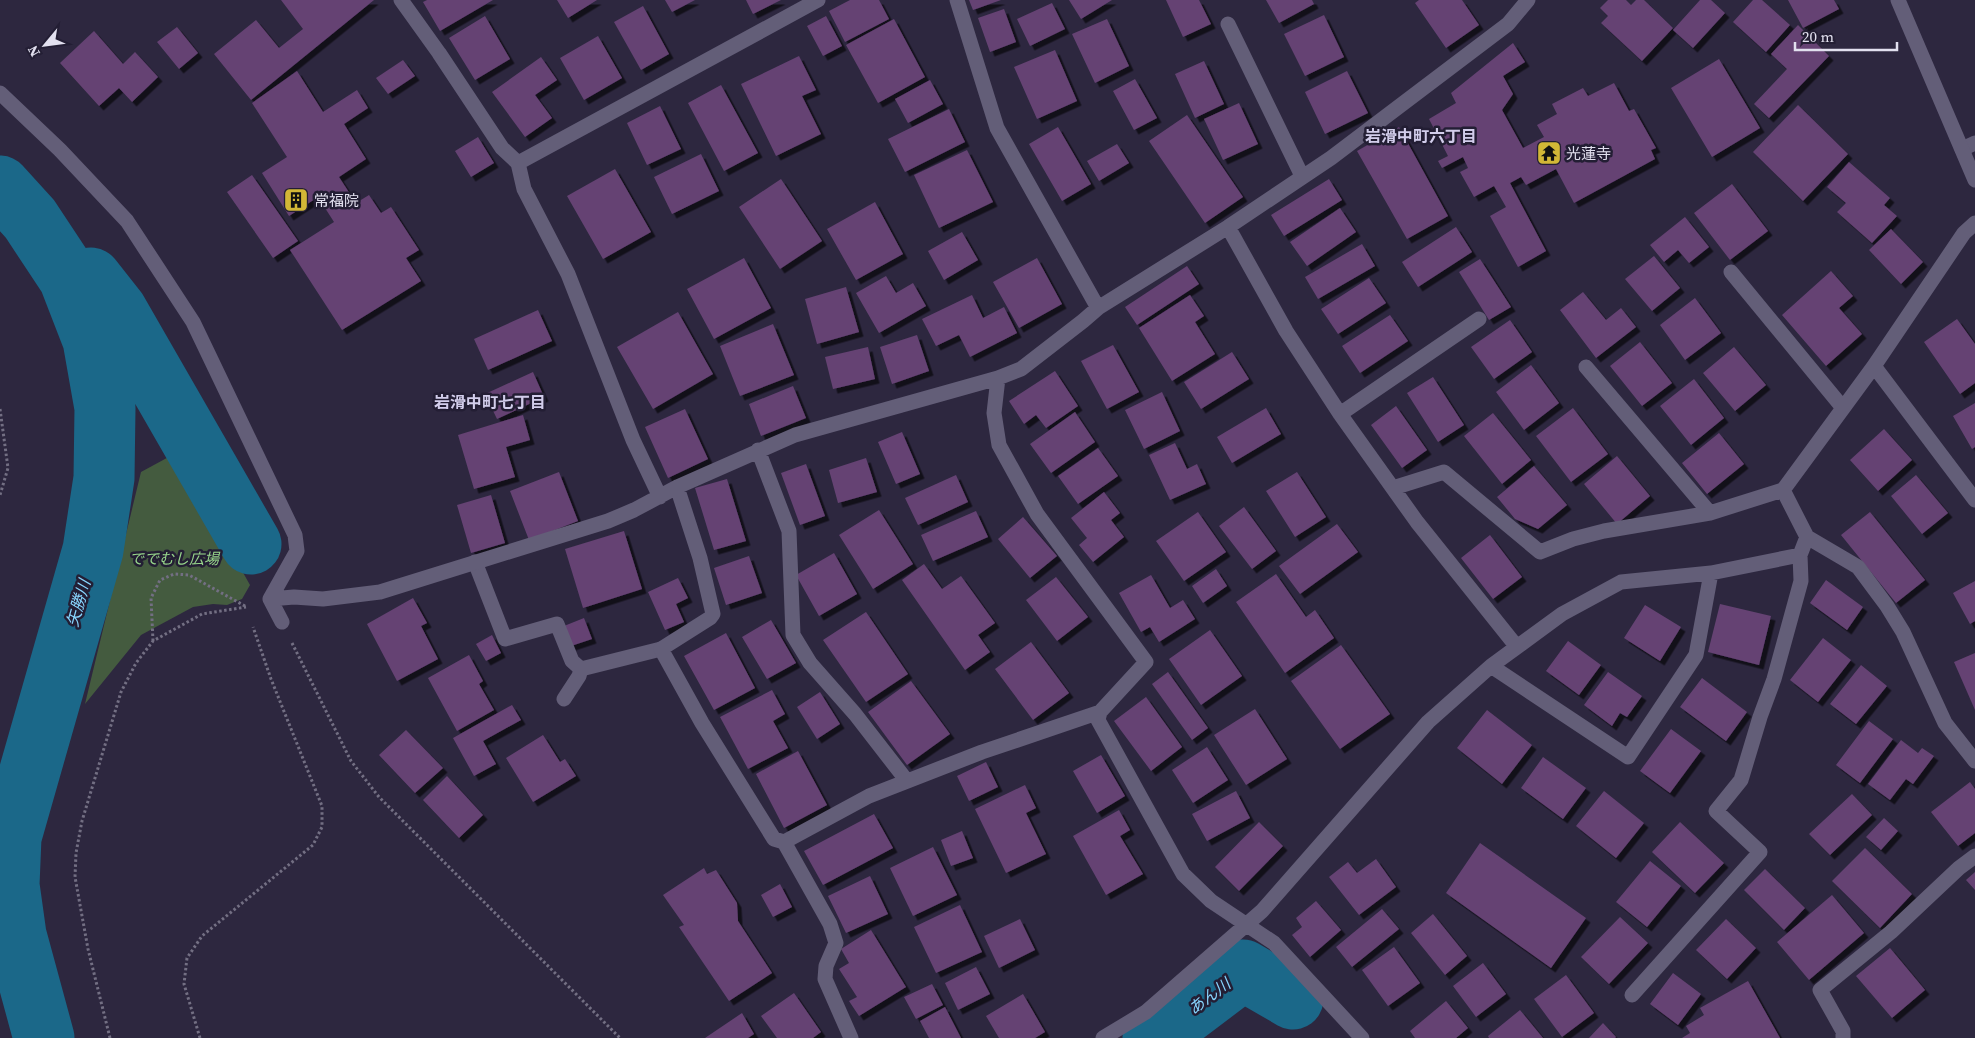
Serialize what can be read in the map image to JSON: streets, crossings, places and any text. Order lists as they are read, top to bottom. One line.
{"districts":["岩滑中町六丁目","岩滑中町七丁目"],"water":["矢勝川","あん川"],"parks":["ででむし広場"],"places":{"temple":["光蓮寺"],"building":["常福院"]},"scale_bar":"20 m","north":"bottom left"}
